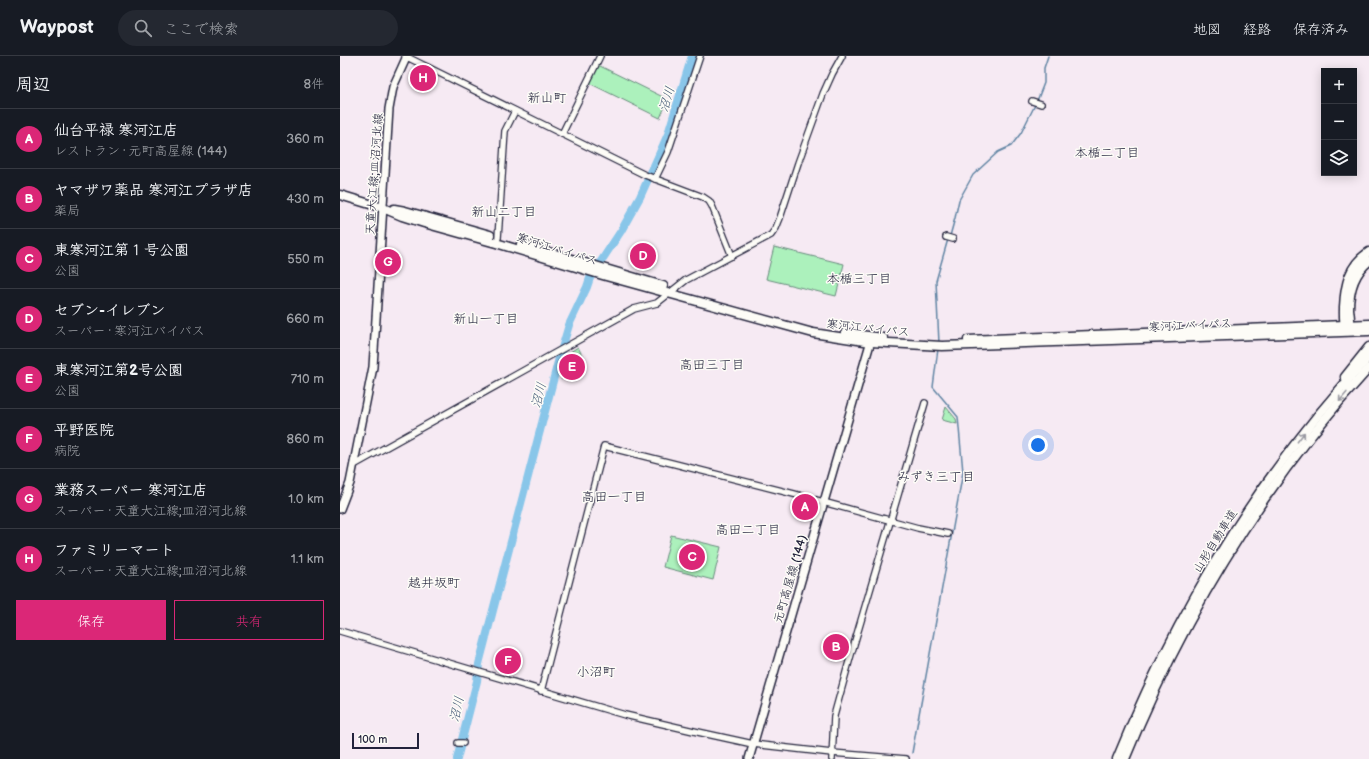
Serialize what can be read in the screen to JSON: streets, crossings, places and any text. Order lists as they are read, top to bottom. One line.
{"streets":{"highway":["寒河江バイパス","山形自動車道"],"main road":["天童大江線;皿沼河北線","元町高屋線 (144)"]},"crossings":[["天童大江線;皿沼河北線","寒河江バイパス"],["寒河江バイパス","元町高屋線 (144)"]],"districts":["新山町","本楯二丁目","新山二丁目","本楯三丁目","新山一丁目","高田三丁目","みずき三丁目","高田一丁目","高田二丁目","越井坂町","小沼町"],"water":["沼川"],"scale_bar":"100 m","page":{"header":"Waypost","search":"ここで検索","nav":["地図","経路","保存済み"],"heading":["周辺","8件"],"pins":["H","D","G","E","A","C","B","F"],"map_buttons":["+","−"],"list":[{"mark":"A","name":"仙台平禄 寒河江店","note":"レストラン · 元町高屋線 (144)","value":"360 m"},{"mark":"B","name":"ヤマザワ薬品 寒河江プラザ店","note":"薬局","value":"430 m"},{"mark":"C","name":"東寒河江第１号公園","note":"公園","value":"550 m"},{"mark":"D","name":"セブン-イレブン","note":"スーパー · 寒河江バイパス","value":"660 m"},{"mark":"E","name":"東寒河江第2号公園","note":"公園","value":"710 m"},{"mark":"F","name":"平野医院","note":"病院","value":"860 m"},{"mark":"G","name":"業務スーパー 寒河江店","note":"スーパー · 天童大江線;皿沼河北線","value":"1.0 km"},{"mark":"H","name":"ファミリーマート","note":"スーパー · 天童大江線;皿沼河北線","value":"1.1 km"}],"buttons":["保存","共有"],"scale":"100 m"}}
